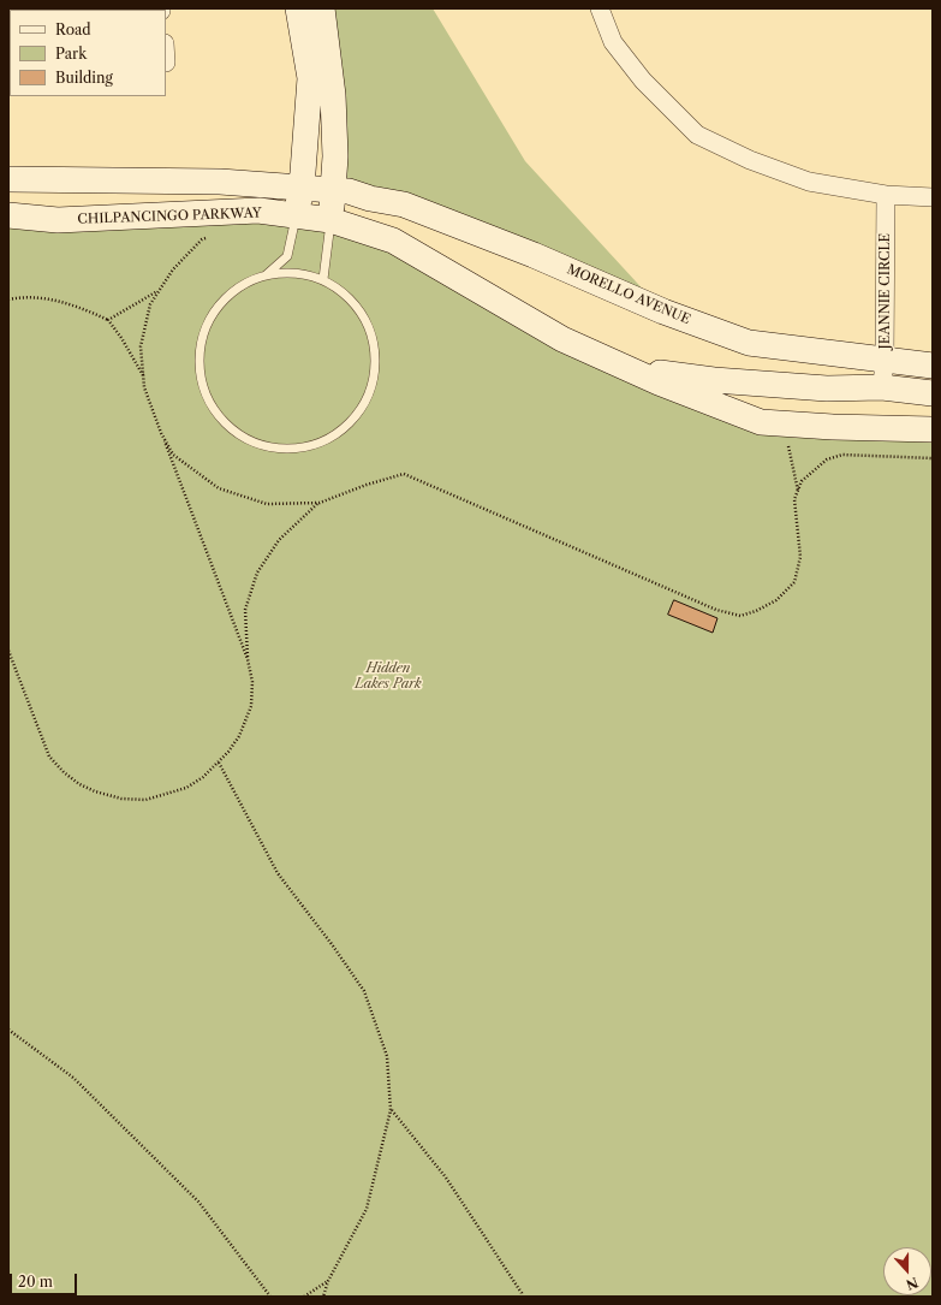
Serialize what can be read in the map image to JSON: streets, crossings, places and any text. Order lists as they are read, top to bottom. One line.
{"streets":{"street":["CHILPANCINGO PARKWAY","JEANNIE CIRCLE","MORELLO AVENUE"]},"crossings":[["JEANNIE CIRCLE","MORELLO AVENUE"]],"parks":["Hidden Lakes Park"],"legend":["Road","Park","Building"],"scale_bar":"20 m","north":"bottom"}
